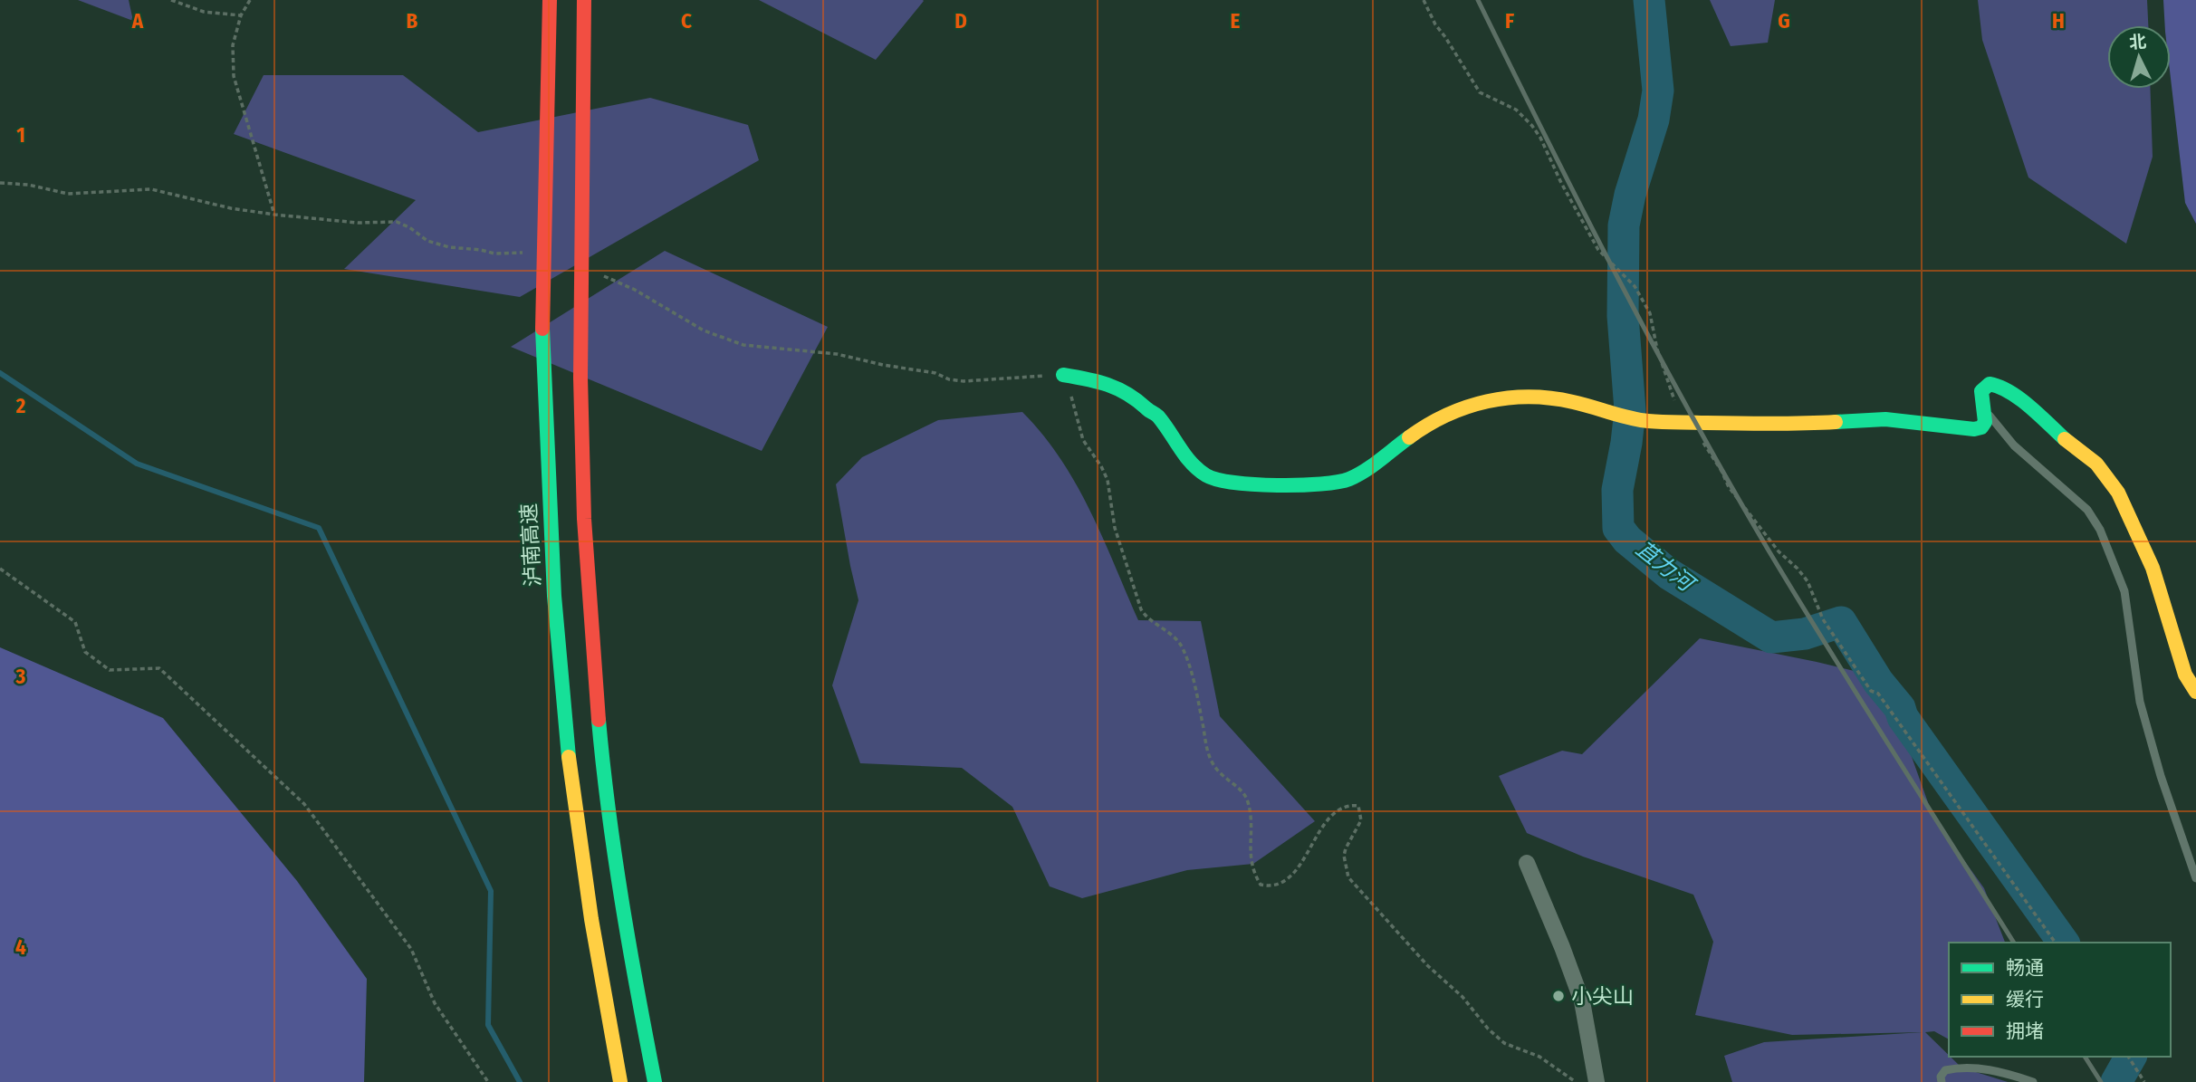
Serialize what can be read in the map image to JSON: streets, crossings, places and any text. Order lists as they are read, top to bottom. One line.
{"streets":{"main road":["泸南高速"]},"water":["苴力河"],"places":["小尖山"],"legend":["畅通","缓行","拥堵"],"north":"top","grid":{"columns":["A","B","C","D","E","F","G","H"],"rows":["1","2","3","4"]}}
